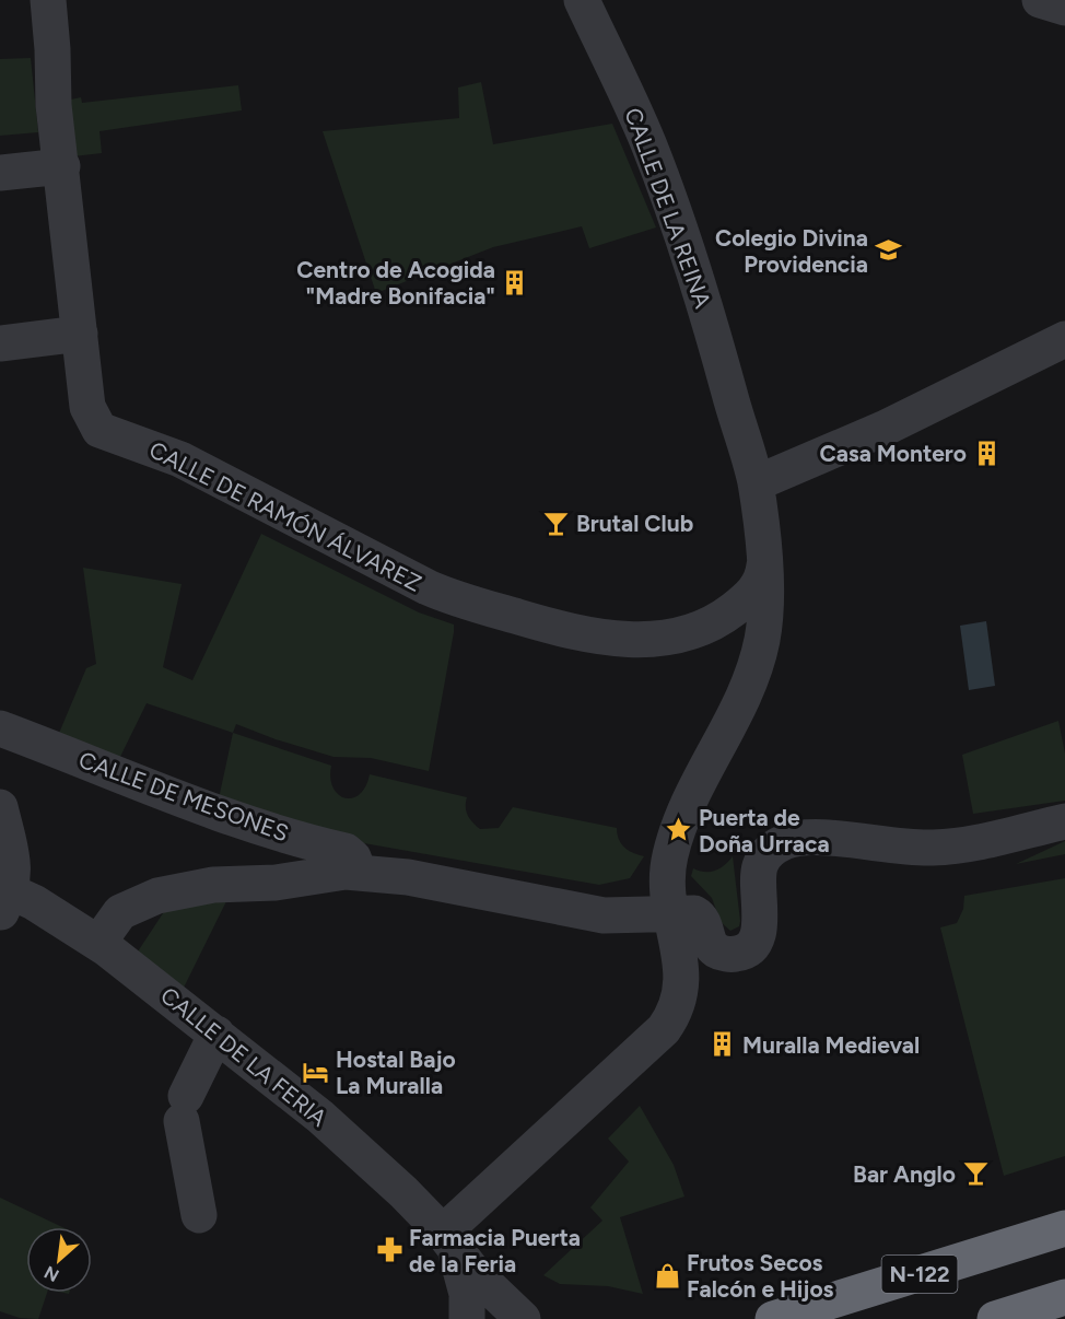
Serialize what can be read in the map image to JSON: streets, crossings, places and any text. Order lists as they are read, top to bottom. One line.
{"streets":{"highway":["N-122"],"street":["CALLE DE LA REINA","CALLE DE RAMÓN ÁLVAREZ","CALLE DE MESONES","CALLE DE LA FERIA"]},"crossings":[["CALLE DE LA REINA","CALLE DE RAMÓN ÁLVAREZ"],["CALLE DE LA REINA","CALLE DE LA FERIA"]],"places":{"school or university":["Colegio Divina Providencia"],"building":["Centro de Acogida \"Madre Bonifacia\"","Casa Montero","Muralla Medieval"],"bar":["Brutal Club","Bar Anglo"],"place":["Puerta de Doña Urraca"],"hotel":["Hostal Bajo La Muralla"],"pharmacy":["Farmacia Puerta de la Feria"],"shop":["Frutos Secos Falcón e Hijos"]},"north":"bottom left"}
